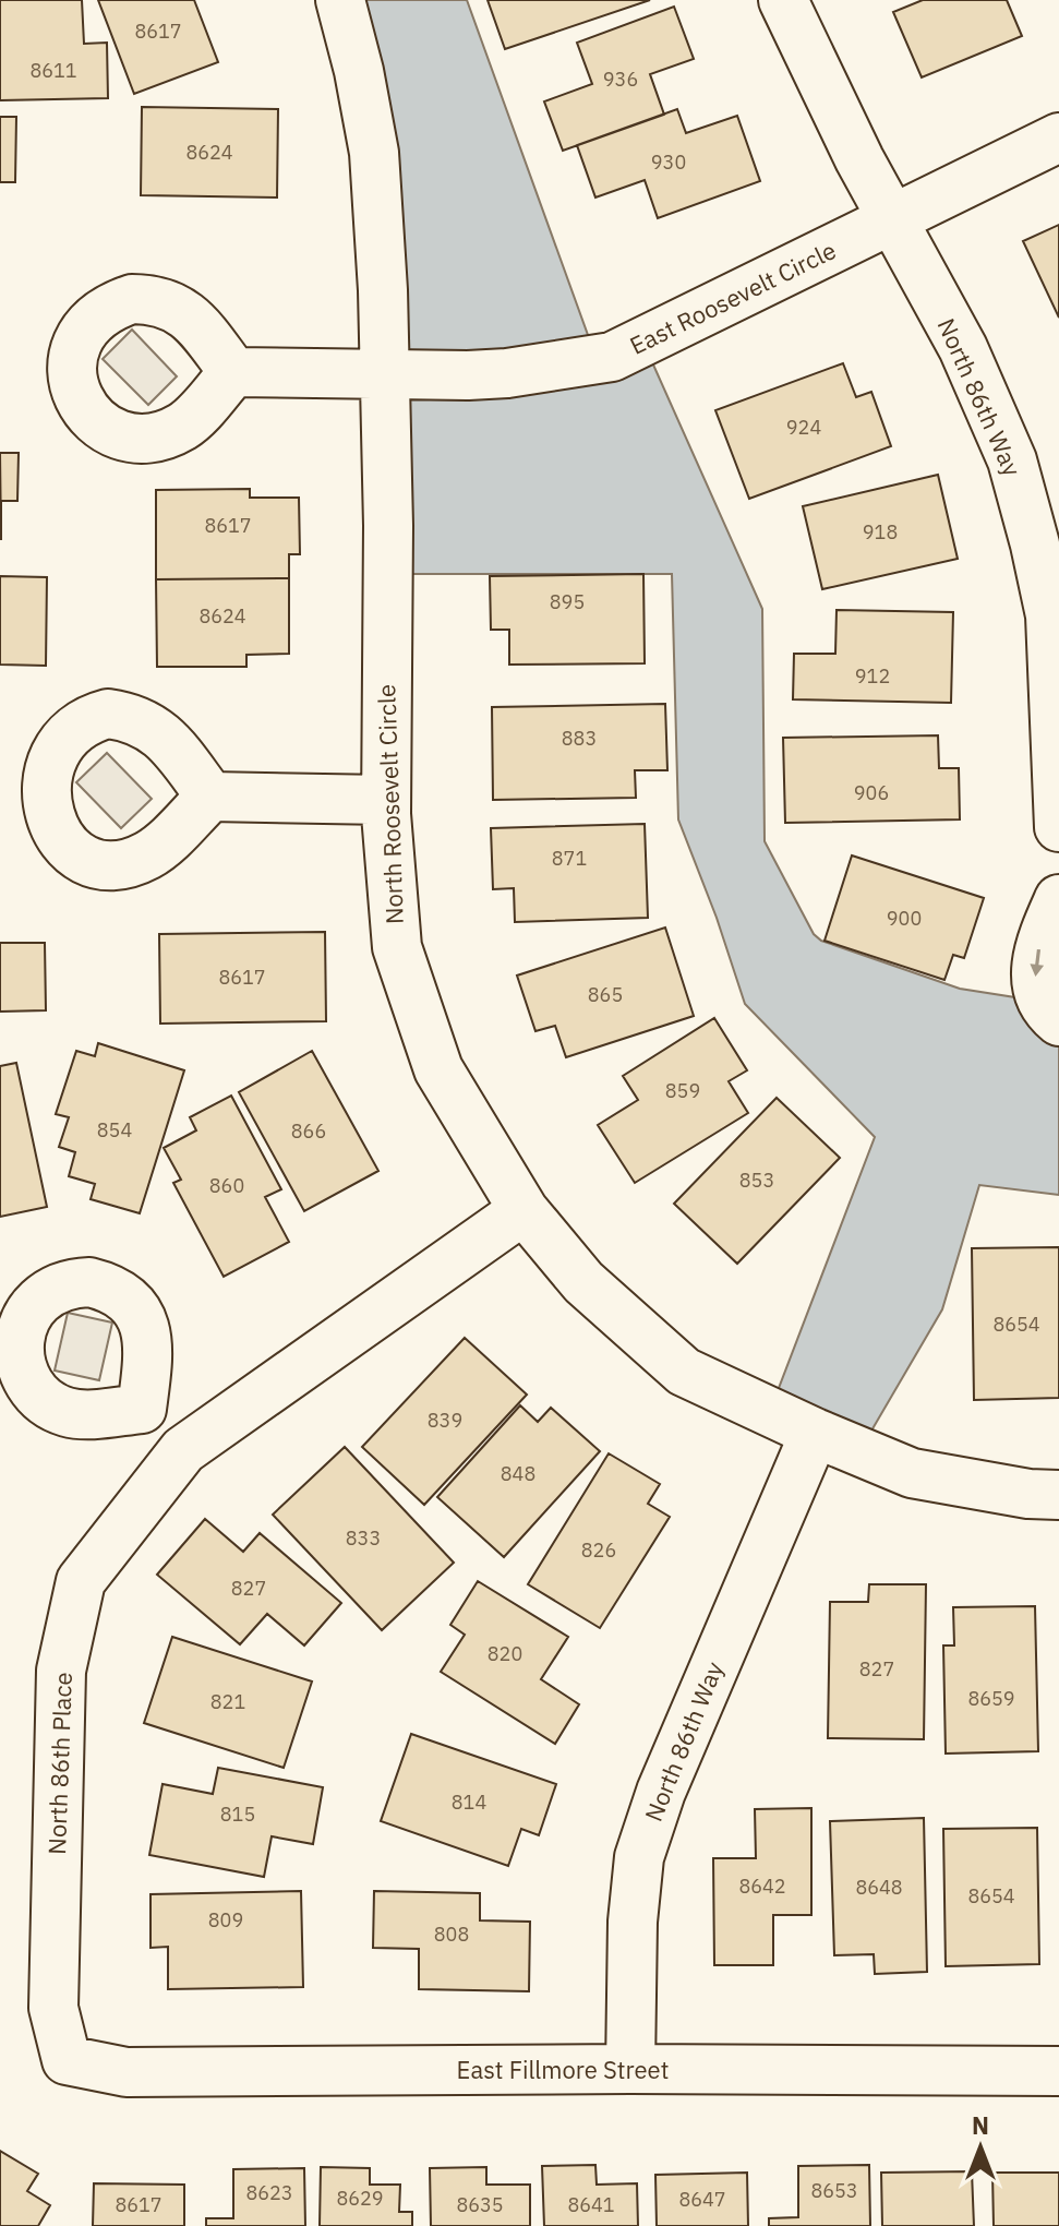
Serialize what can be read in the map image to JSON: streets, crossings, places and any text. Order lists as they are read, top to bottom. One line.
{"streets":{"street":["East Roosevelt Circle","North 86th Way","North Roosevelt Circle","North 86th Place","East Fillmore Street"]},"crossings":[["East Roosevelt Circle","North 86th Way"],["East Roosevelt Circle","North Roosevelt Circle"],["North 86th Way","North Roosevelt Circle"],["North 86th Way","East Fillmore Street"],["North Roosevelt Circle","North 86th Place"],["North 86th Place","East Fillmore Street"]],"house_numbers":["8617","8611","936","8624","930","924","8617","918","895","8624","912","883","906","871","900","8617","865","859","854","866","853","860","8654","839","848","833","826","827","820","827","8659","821","814","815","8642","8648","8654","809","808","8653","8623","8629","8647","8617","8635","8641"],"north":"top"}
